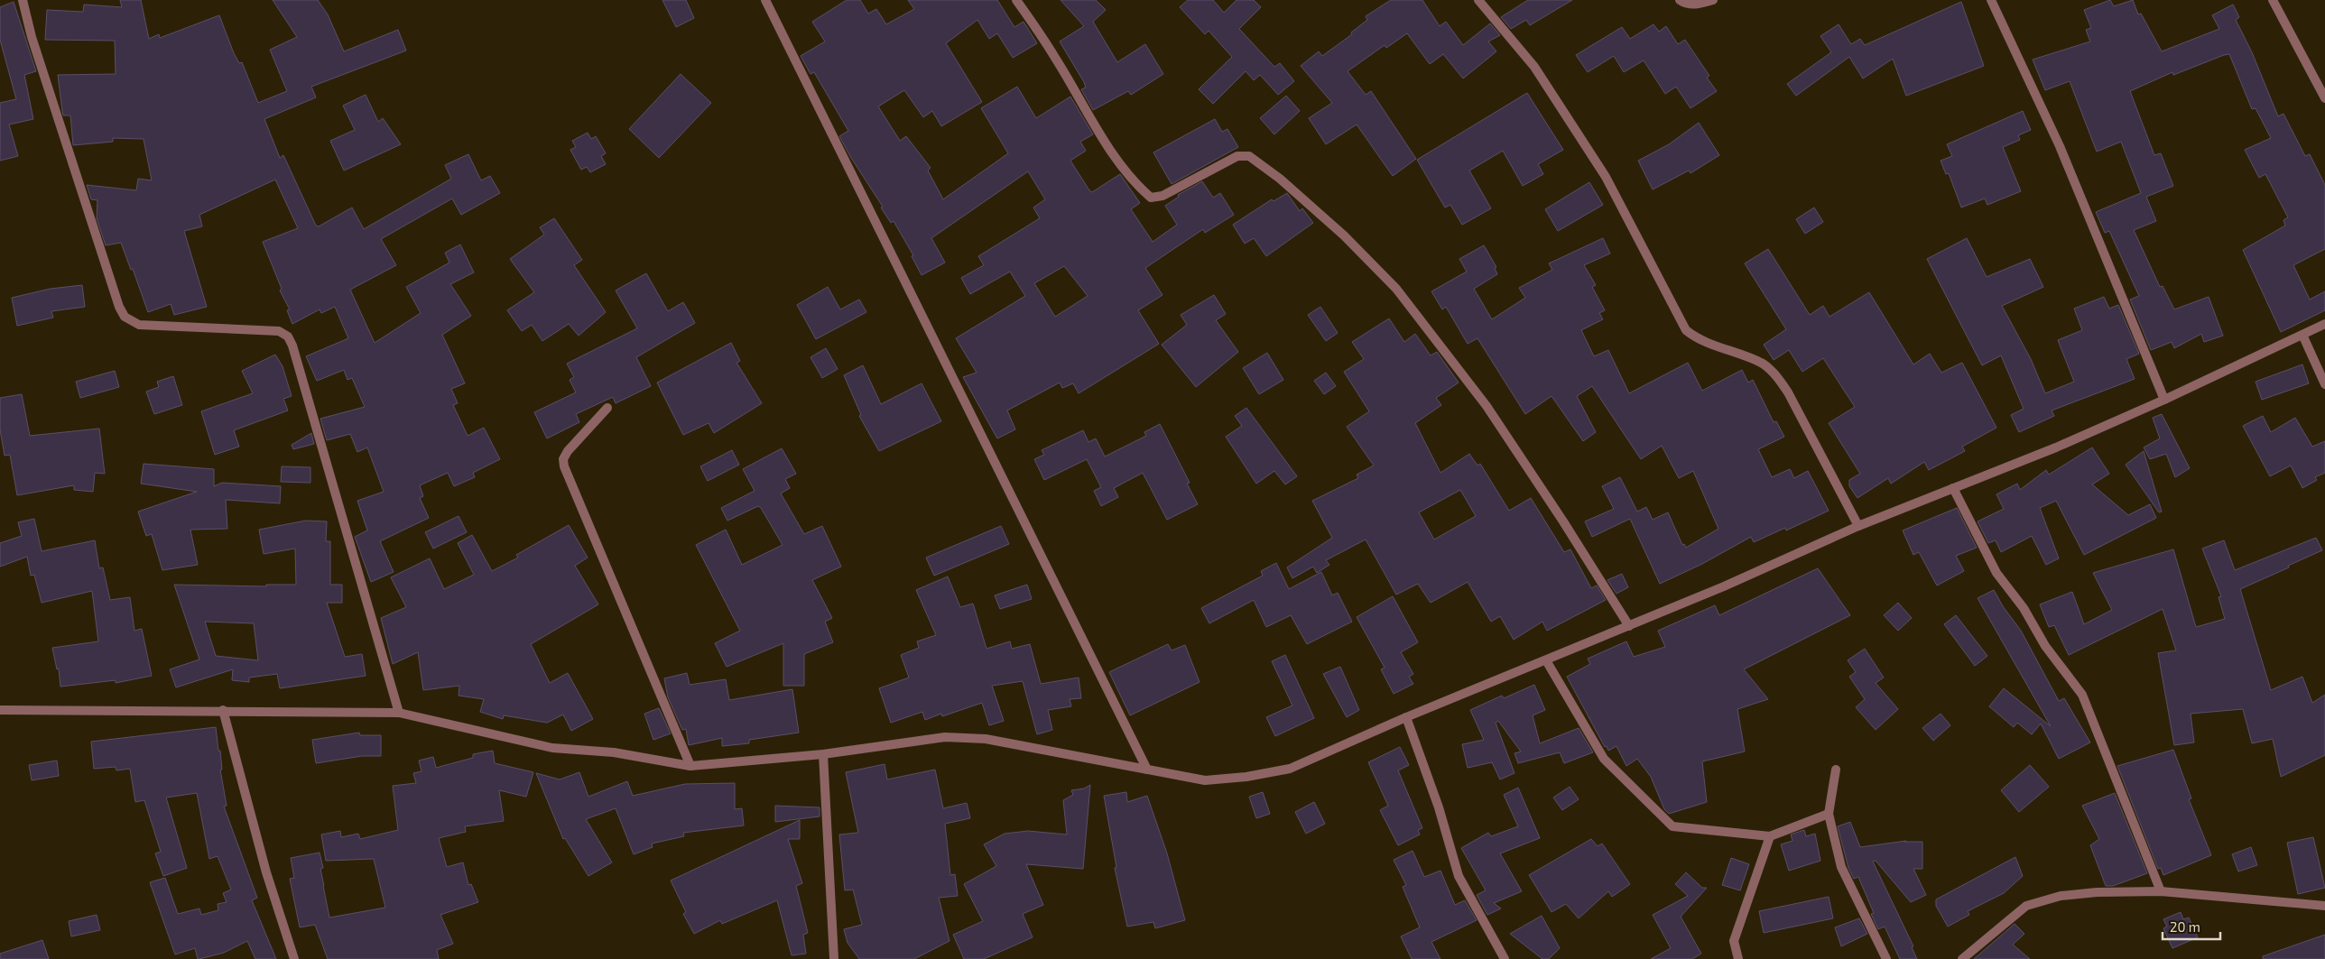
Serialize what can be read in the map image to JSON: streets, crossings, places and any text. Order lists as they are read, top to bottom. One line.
{"scale_bar":"20 m"}
